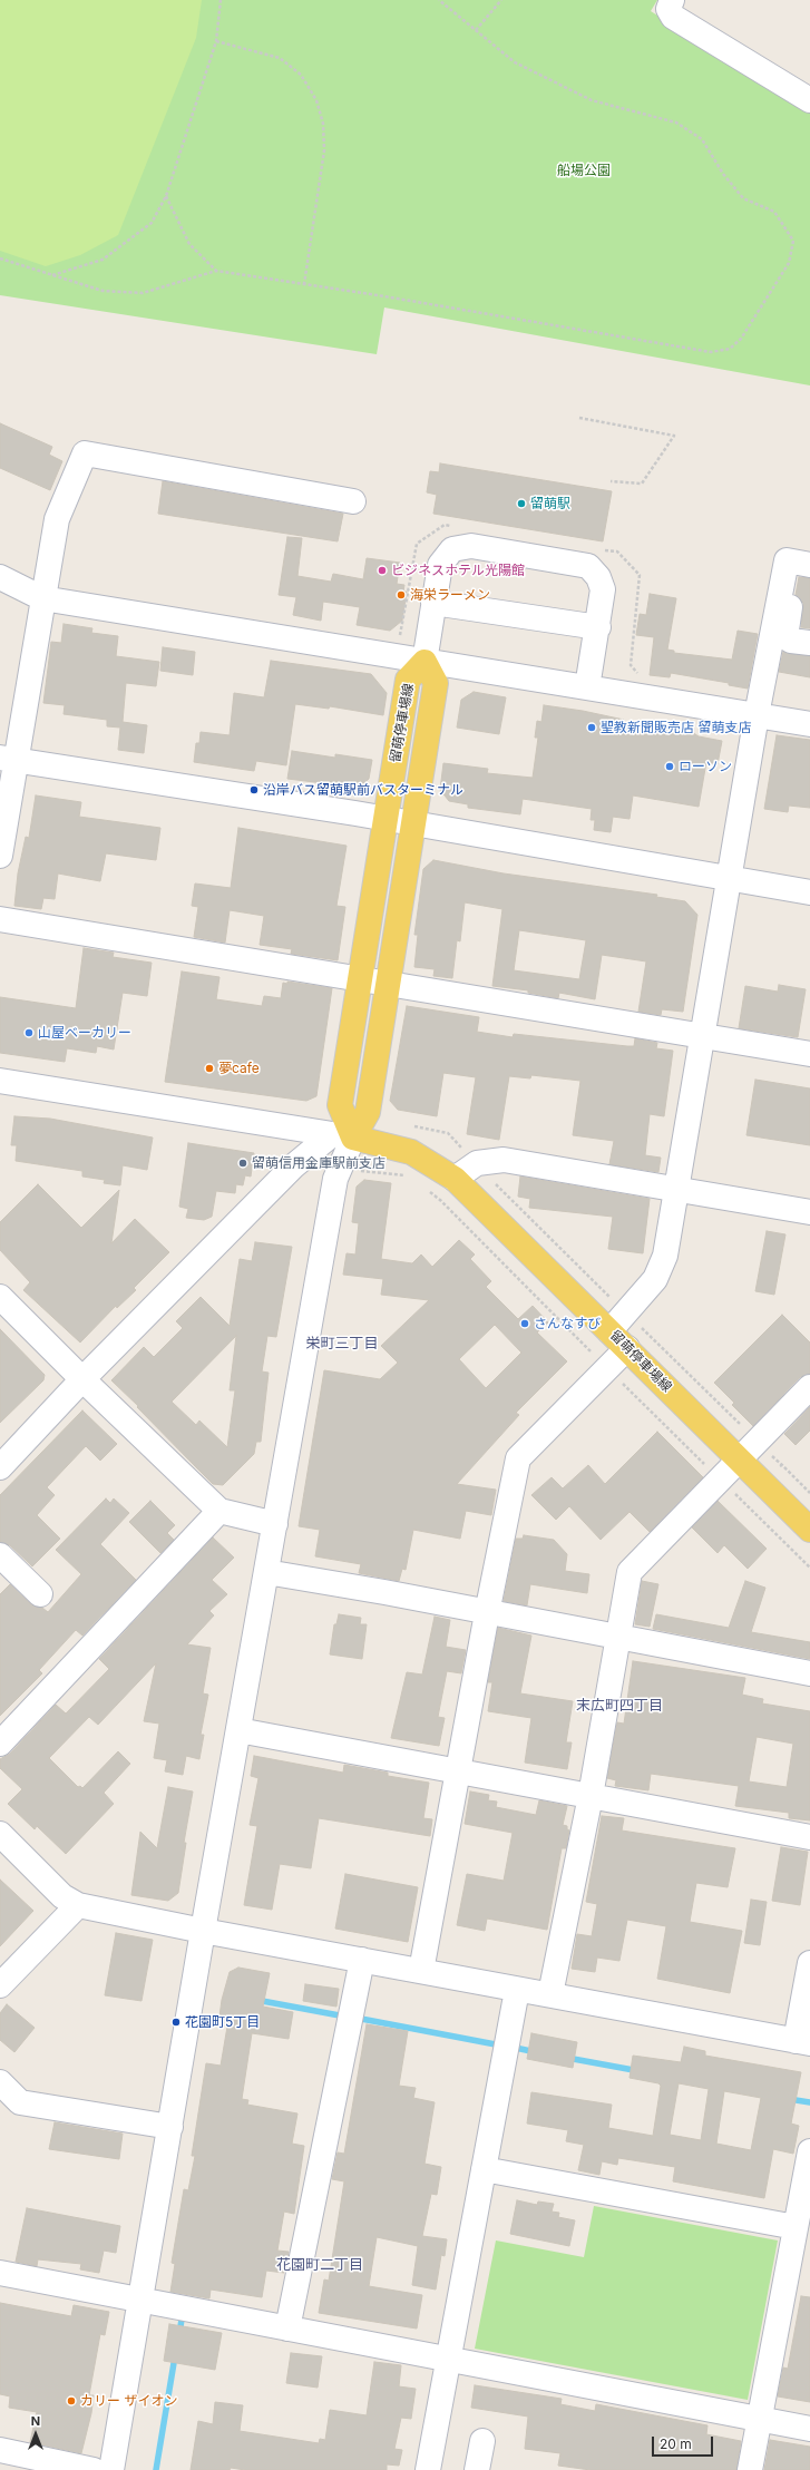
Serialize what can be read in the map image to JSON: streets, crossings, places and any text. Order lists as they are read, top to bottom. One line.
{"streets":{"main road":["留萌停車場線"]},"districts":["栄町三丁目","末広町四丁目","花園町二丁目"],"parks":["船場公園"],"places":["留萌駅","ビジネスホテル光陽館","海栄ラーメン","聖教新聞販売店 留萌支店","ローソン","沿岸バス留萌駅前バスターミナル","山屋ベーカリー","夢cafe","留萌信用金庫駅前支店","さんなすび","花園町5丁目","カリー ザイオン"],"scale_bar":"20 m","north":"top"}
